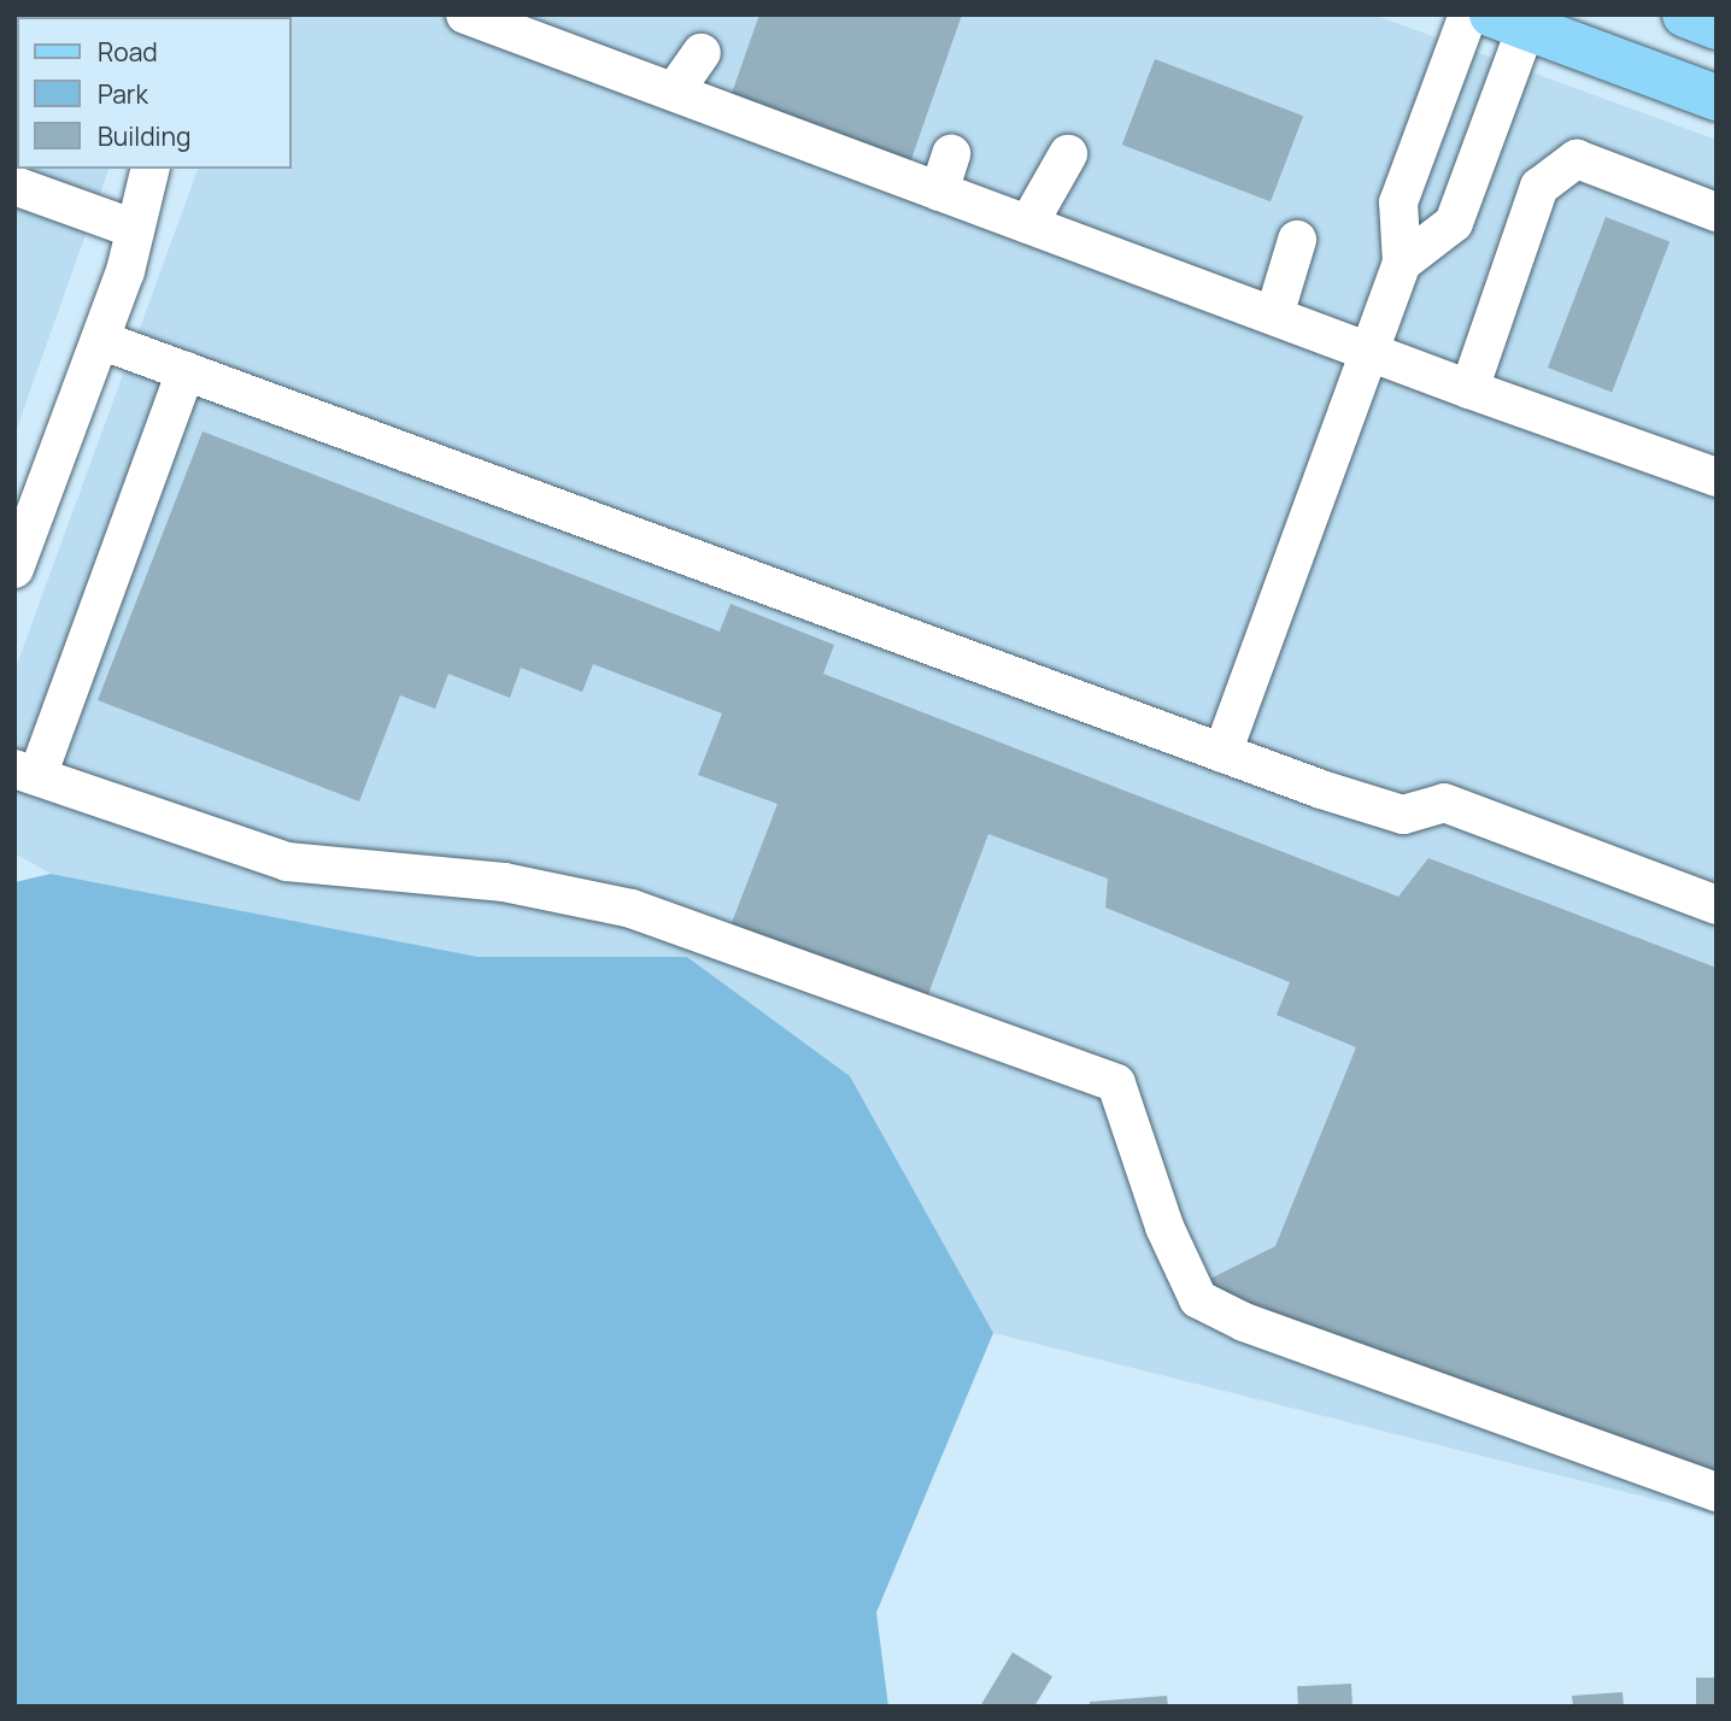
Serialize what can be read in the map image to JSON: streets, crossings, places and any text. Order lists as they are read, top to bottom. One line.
{"legend":["Road","Park","Building"]}
